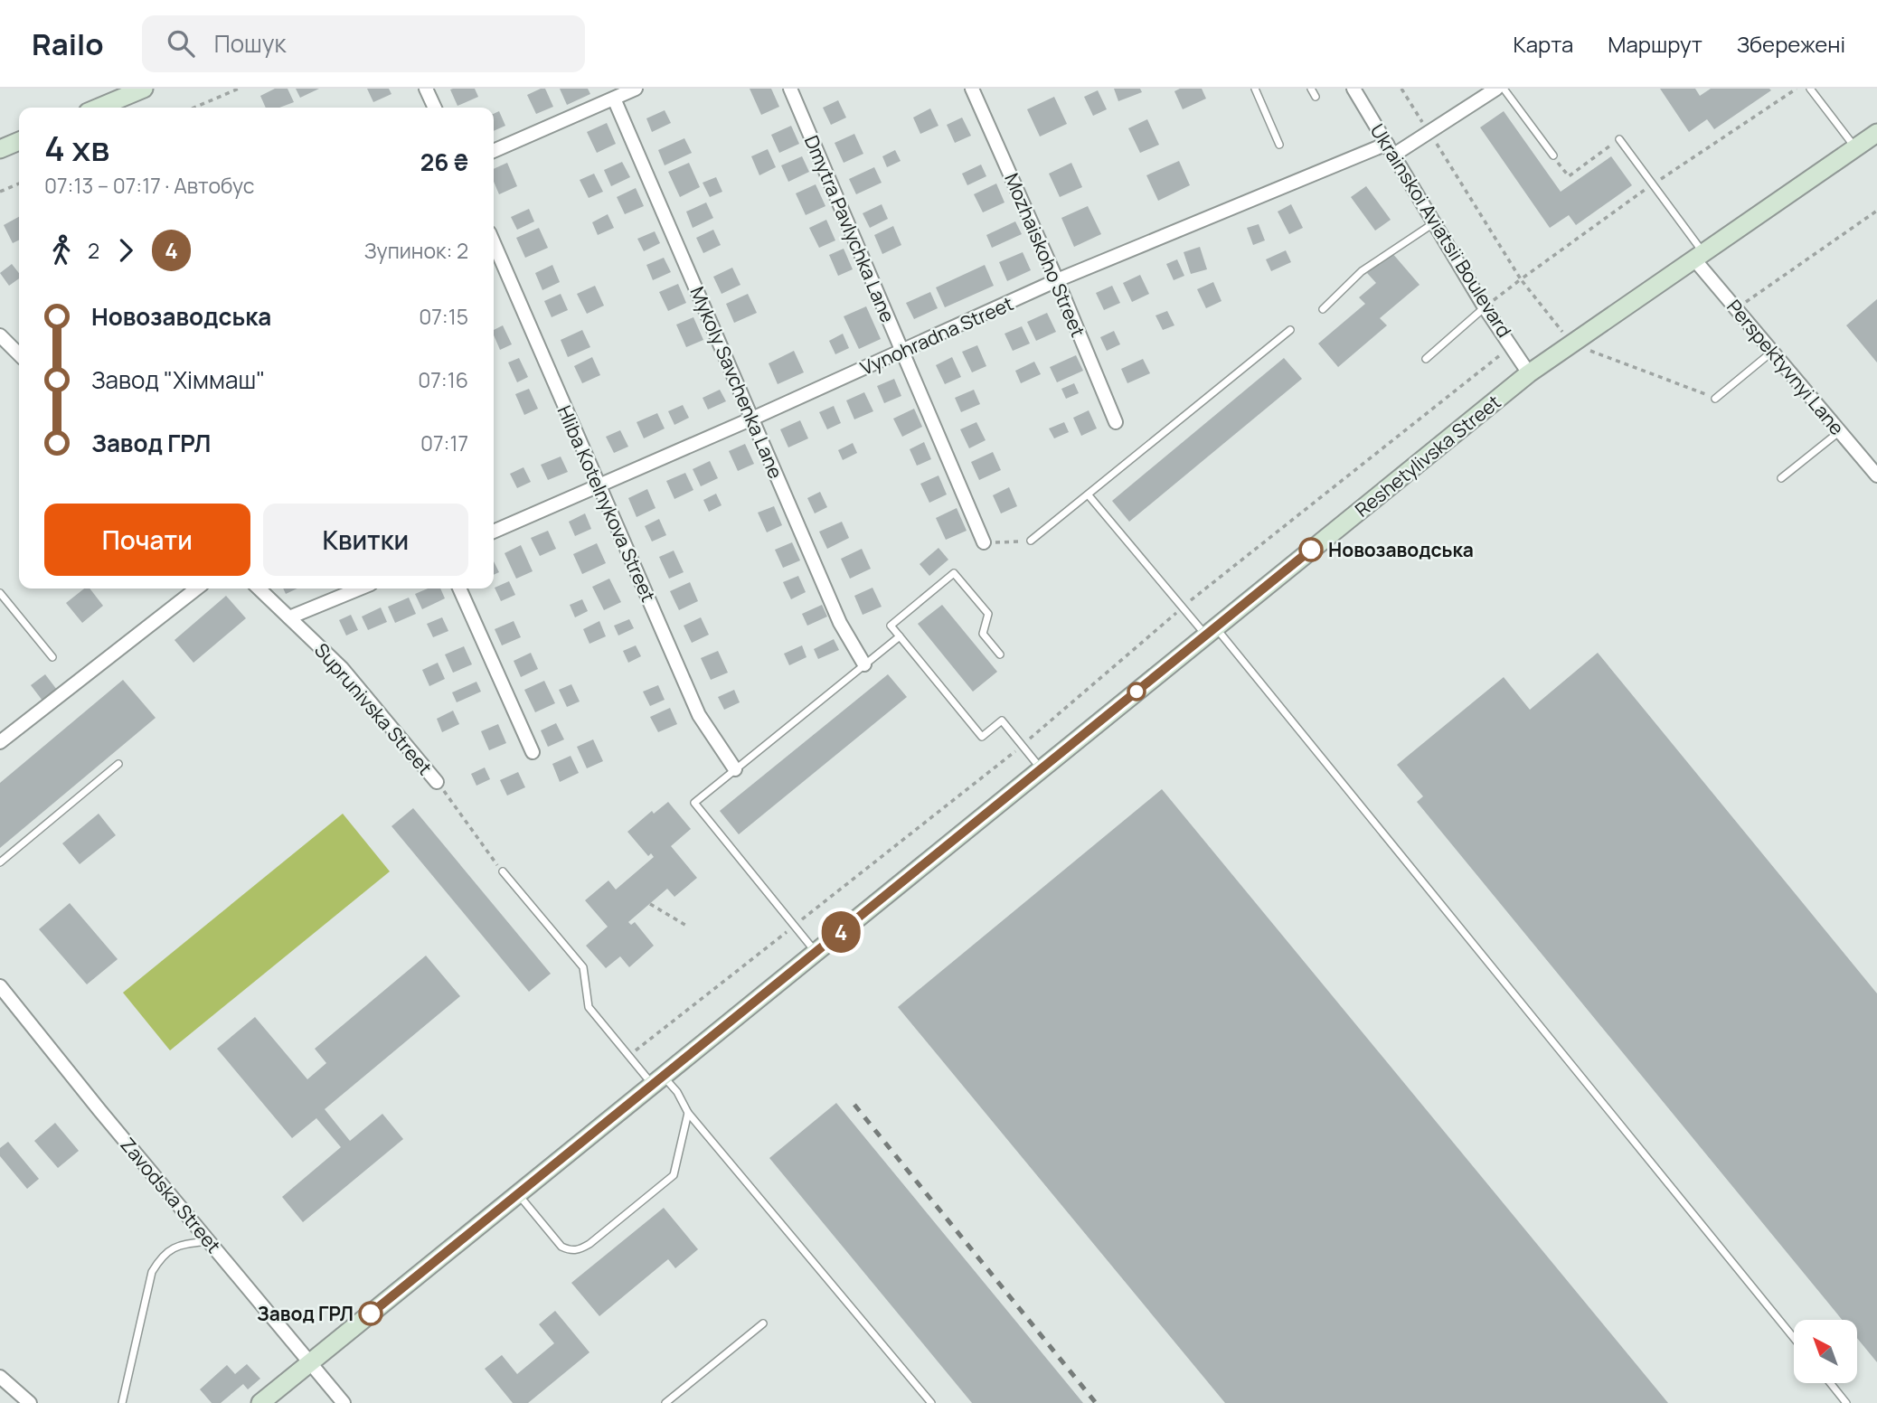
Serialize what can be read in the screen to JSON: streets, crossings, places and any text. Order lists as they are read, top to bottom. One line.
{"streets":{"street":["Dmytra Pavlychka Lane","Ukrainskoi Aviatsii Boulevard","Mozhaiskoho Street","Vynohradna Street","Perspektyvnyi Lane","Mykoly Savchenka Lane","Reshetylivska Street","Hliba Kotelnykova Street","Suprunivska Street","Zavodska Street"]},"crossings":[["Dmytra Pavlychka Lane","Vynohradna Street"],["Ukrainskoi Aviatsii Boulevard","Vynohradna Street"],["Ukrainskoi Aviatsii Boulevard","Reshetylivska Street"],["Mozhaiskoho Street","Vynohradna Street"],["Vynohradna Street","Mykoly Savchenka Lane"],["Vynohradna Street","Hliba Kotelnykova Street"],["Perspektyvnyi Lane","Reshetylivska Street"],["Reshetylivska Street","Zavodska Street"]],"places":["Новозаводська","Завод ГРЛ"],"lines":["bus line 4"],"north":"top left","page":{"header":"Railo","search":"Пошук","nav":["Карта","Маршрут","Збережені"],"on_map":"4","heading":["4 хв","07:13 – 07:17 · Автобус","26 ₴"],"legs":["2","4","Зупинок: 2"],"list":[{"name":"Новозаводська","value":"07:15"},{"name":"Завод \"Хіммаш\"","value":"07:16"},{"name":"Завод ГРЛ","value":"07:17"}],"buttons":["Почати","Квитки"]}}
